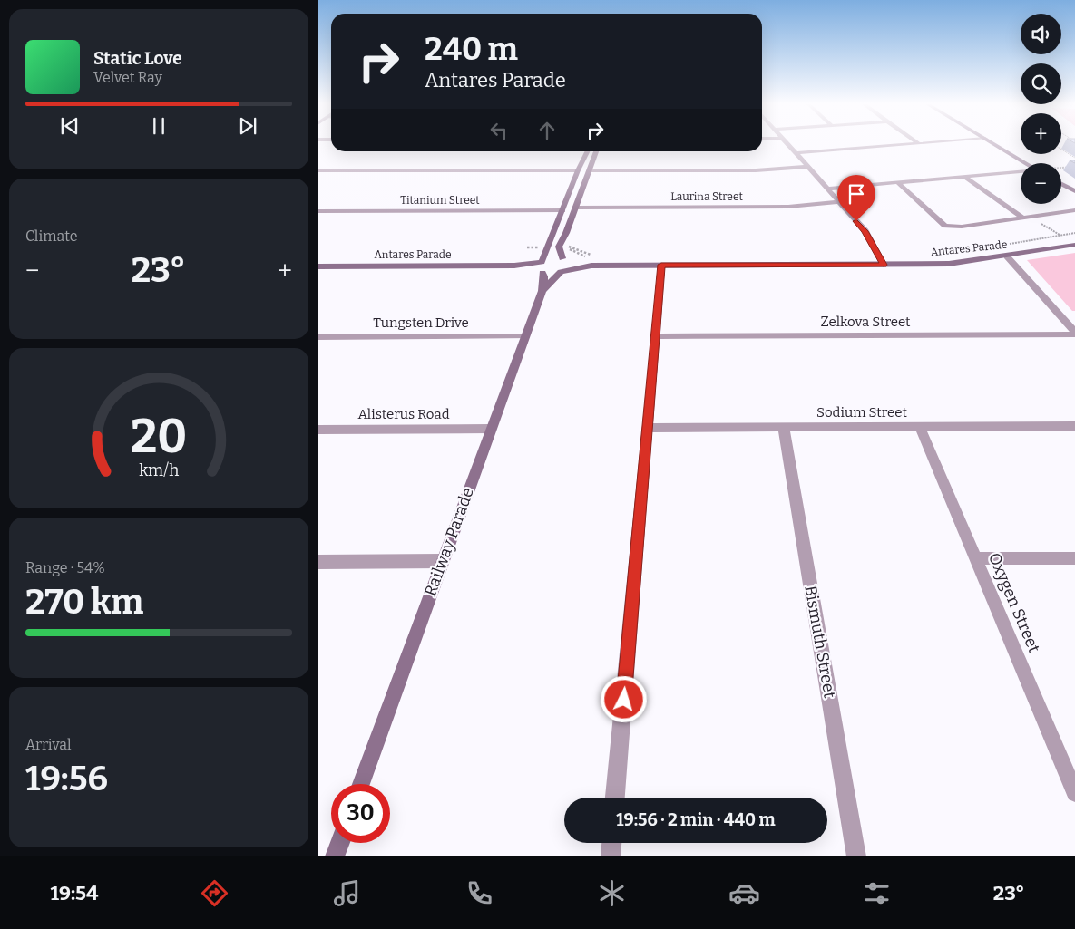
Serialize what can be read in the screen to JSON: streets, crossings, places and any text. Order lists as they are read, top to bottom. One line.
{"streets":{"street":["Laurina Street","Titanium Street","Antares Parade","Zelkova Street","Tungsten Drive","Sodium Street","Alisterus Road","Railway Parade","Oxygen Street","Bismuth Street"]},"crossings":[["Antares Parade","Railway Parade"],["Tungsten Drive","Railway Parade"],["Sodium Street","Oxygen Street"],["Sodium Street","Bismuth Street"],["Alisterus Road","Railway Parade"]],"page":{"map_buttons":["+","−"],"turn":["240 m","Antares Parade"],"song":["Static Love","Velvet Ray"],"tile":["Climate",["Range · 54%","270 km"],["Arrival","19:56"]],"heat":["−","23°","+"],"limit":"30","trip":"19:56 · 2 min · 440 m","tabs":["19:54","23°"],"gauge":["20","km/h"]}}
